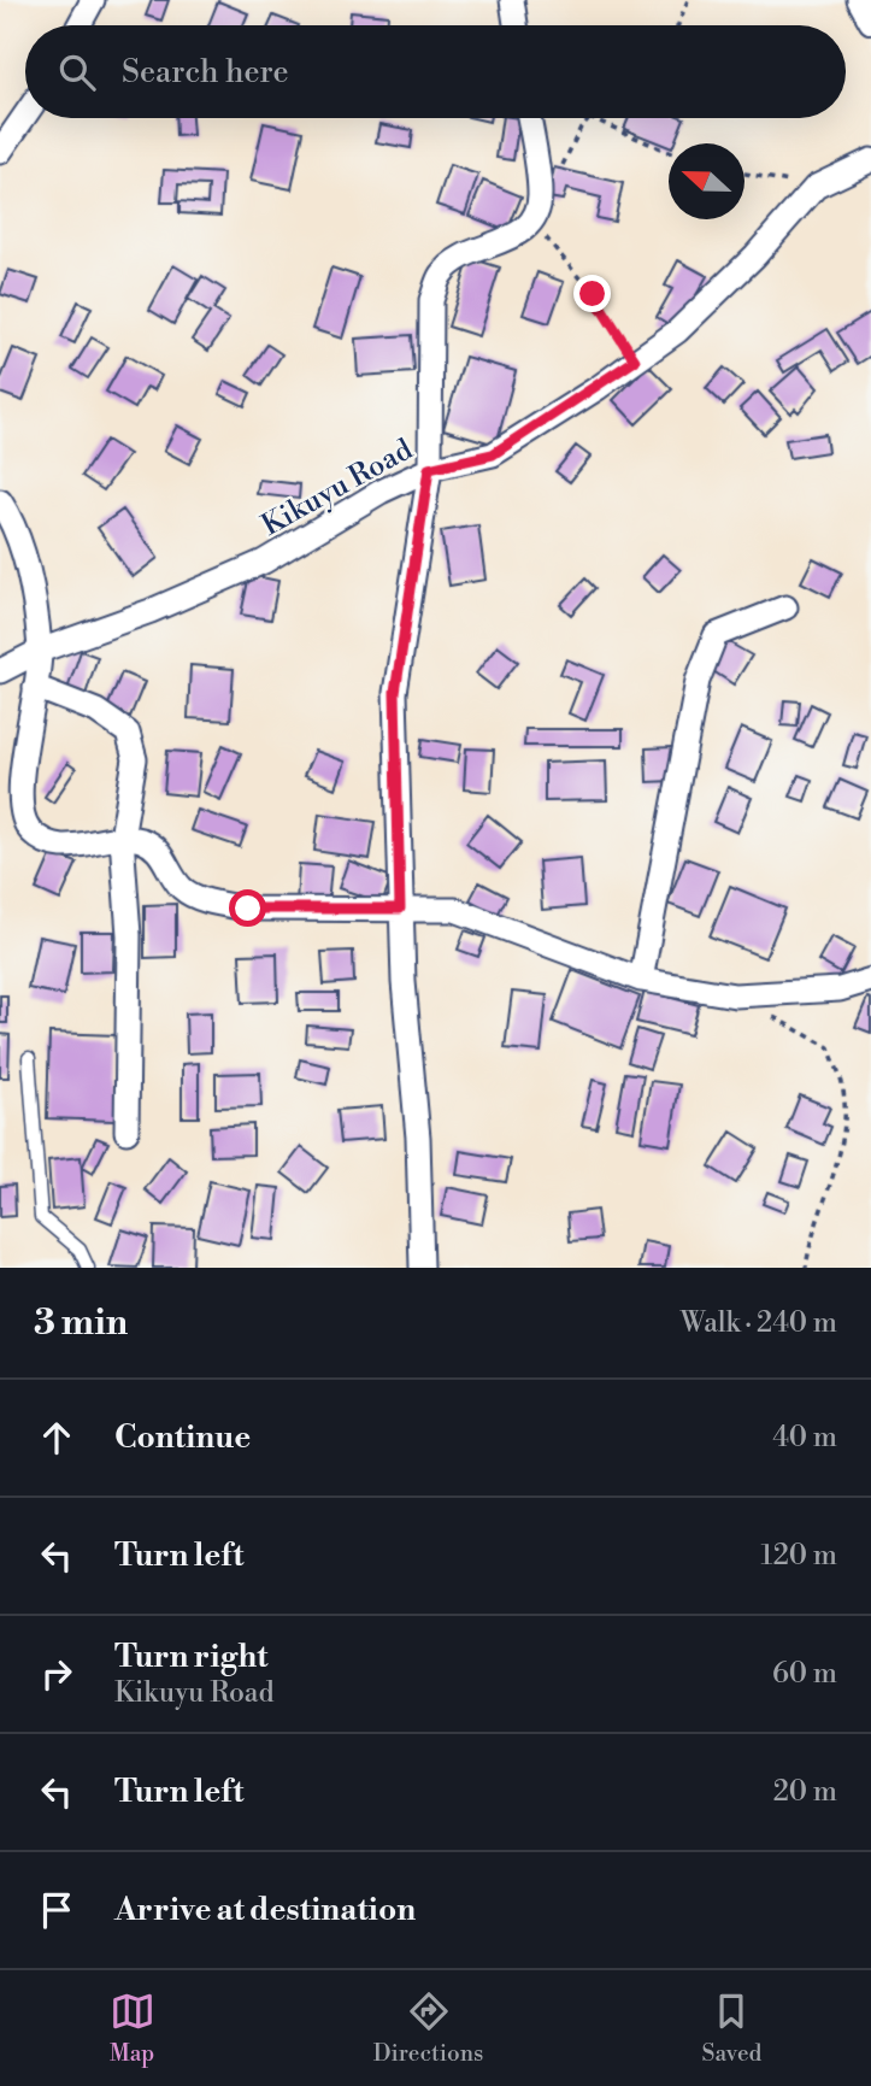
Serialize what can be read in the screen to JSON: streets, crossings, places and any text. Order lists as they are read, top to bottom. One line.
{"streets":{"street":["Kikuyu Road"]},"north":"left","page":{"search":"Search here","heading":["3 min","Walk · 240 m"],"list":[["Continue","40 m"],["Turn left","120 m"],["Turn right","Kikuyu Road","60 m"],["Turn left","20 m"],"Arrive at destination"],"nav":["Map","Directions","Saved"]}}
